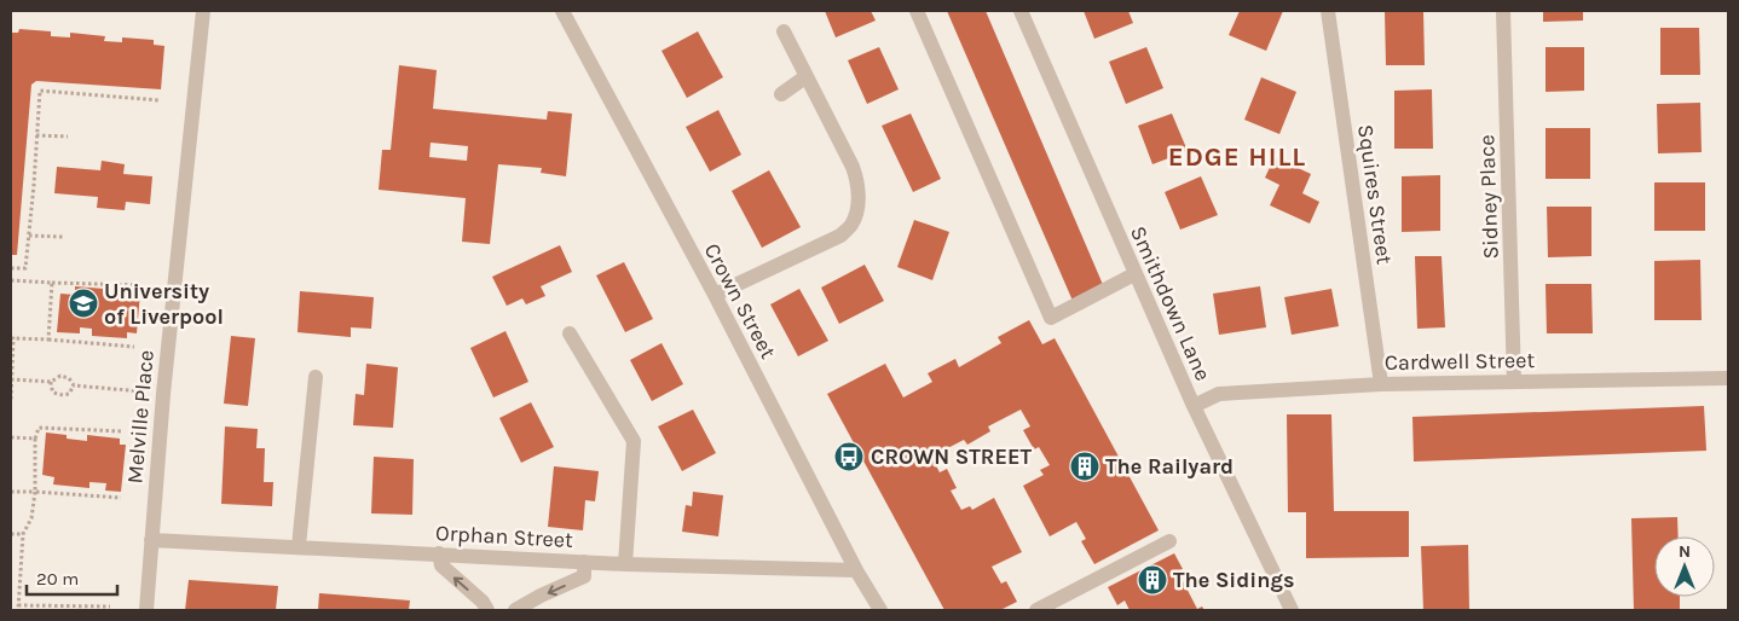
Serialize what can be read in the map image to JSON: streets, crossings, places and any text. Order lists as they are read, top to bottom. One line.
{"streets":{"street":["Squires Street","Sidney Place","Crown Street","Smithdown Lane","Cardwell Street","Melville Place","Orphan Street"]},"crossings":[["Squires Street","Cardwell Street"],["Sidney Place","Cardwell Street"],["Crown Street","Orphan Street"],["Smithdown Lane","Cardwell Street"],["Melville Place","Orphan Street"]],"districts":["EDGE HILL"],"places":{"school or university":["University of Liverpool"],"bus stop":["CROWN STREET"],"building":["The Railyard","The Sidings"]},"scale_bar":"20 m","north":"top"}
